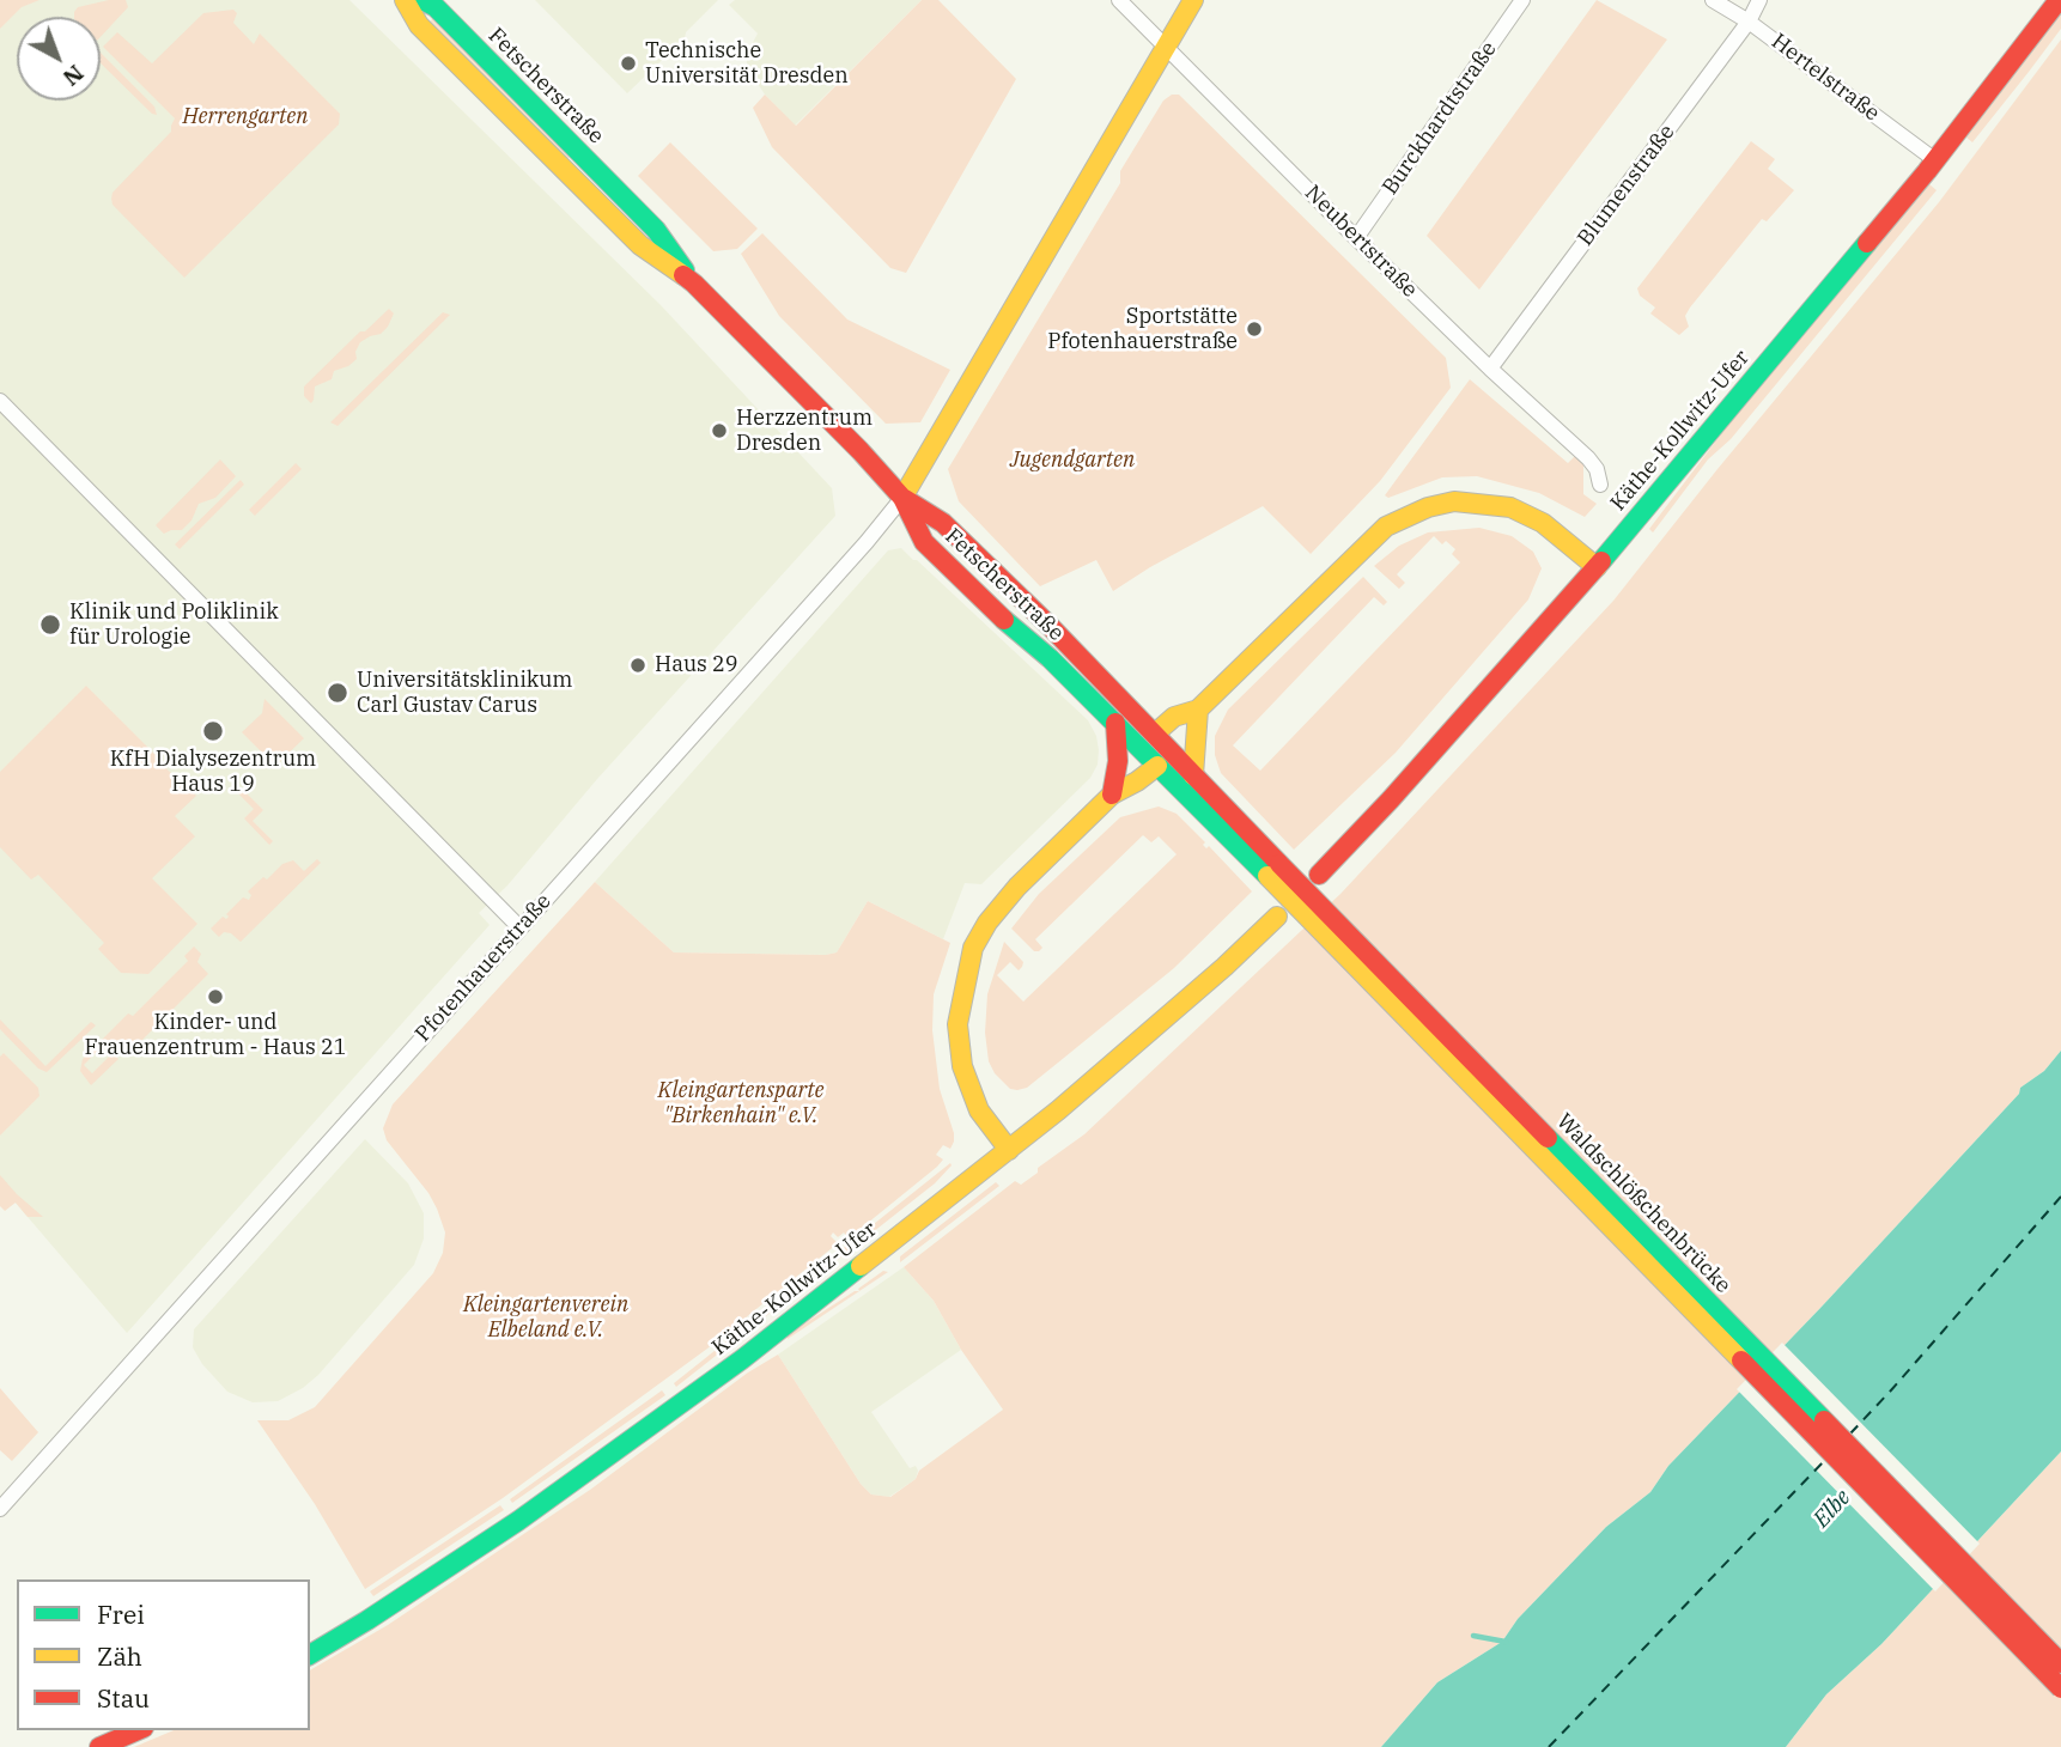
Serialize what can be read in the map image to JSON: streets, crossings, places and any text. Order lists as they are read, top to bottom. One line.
{"streets":{"main road":["Fetscherstraße","Käthe-Kollwitz-Ufer","Waldschlößchenbrücke"],"street":["Hertelstraße","Burckhardtstraße","Blumenstraße","Neubertstraße","Pfotenhauerstraße"]},"crossings":[["Hertelstraße","Blumenstraße"],["Hertelstraße","Käthe-Kollwitz-Ufer"],["Fetscherstraße","Pfotenhauerstraße"],["Fetscherstraße","Waldschlößchenbrücke"],["Burckhardtstraße","Neubertstraße"],["Blumenstraße","Neubertstraße"]],"water":["Elbe"],"parks":["Herrengarten","Jugendgarten","Kleingartensparte \"Birkenhain\" e.V.","Kleingartenverein Elbeland e.V."],"places":["Technische Universität Dresden","Sportstätte Pfotenhauerstraße","Herzzentrum Dresden","Klinik und Poliklinik für Urologie","Haus 29","Universitätsklinikum Carl Gustav Carus","KfH Dialysezentrum Haus 19","Kinder- und Frauenzentrum - Haus 21"],"legend":["Frei","Zäh","Stau"],"north":"bottom right"}
